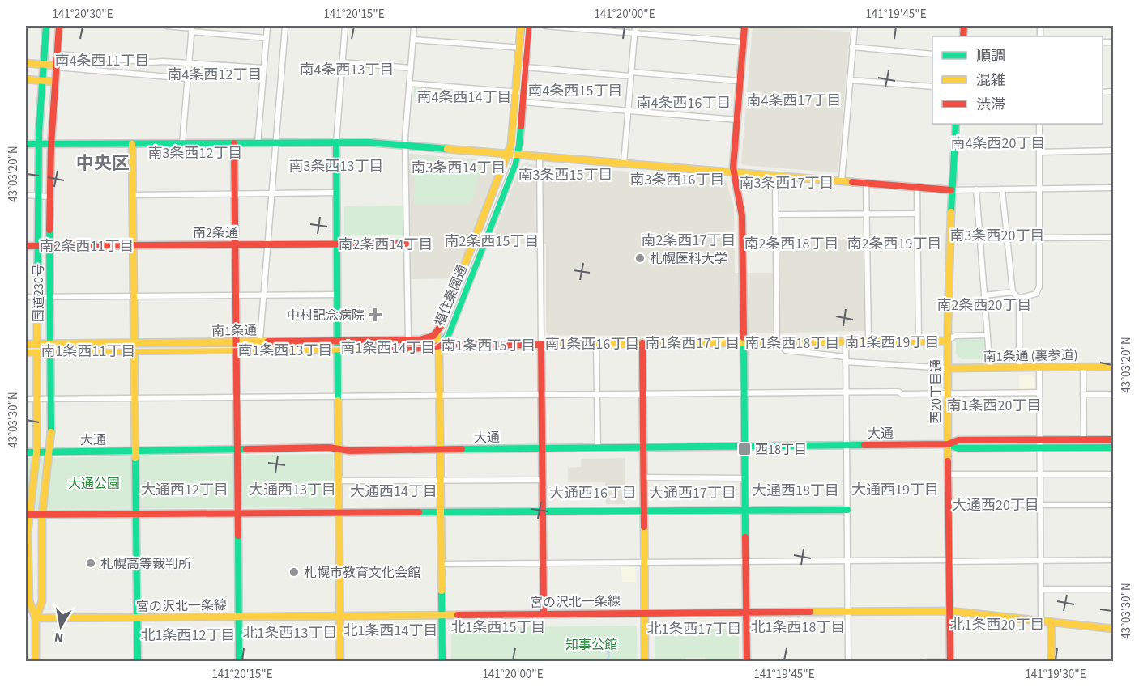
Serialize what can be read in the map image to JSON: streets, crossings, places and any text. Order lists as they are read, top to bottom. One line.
{"streets":{"main road":["南2条通","国道230号","福住桑園通","南1条通","南1条通 (裏参道)","西20丁目通","大通","宮の沢北一条線"]},"crossings":[["南2条通","国道230号"],["国道230号","南1条通"],["国道230号","大通"],["国道230号","宮の沢北一条線"],["福住桑園通","南1条通"],["福住桑園通","大通"],["福住桑園通","宮の沢北一条線"],["南1条通","西20丁目通"],["南1条通 (裏参道)","西20丁目通"],["西20丁目通","大通"],["西20丁目通","宮の沢北一条線"]],"districts":["南4条西11丁目","南4条西13丁目","南4条西12丁目","南4条西15丁目","南4条西14丁目","南4条西17丁目","南4条西16丁目","南4条西20丁目","南3条西12丁目","中央区","南3条西13丁目","南3条西14丁目","南3条西15丁目","南3条西16丁目","南3条西17丁目","南3条西20丁目","南2条西17丁目","南2条西15丁目","南2条西18丁目","南2条西19丁目","南2条西14丁目","南2条西11丁目","南2条西20丁目","南1条西19丁目","南1条西17丁目","南1条西18丁目","南1条西16丁目","南1条西15丁目","南1条西14丁目","南1条西13丁目","南1条西11丁目","南1条西20丁目","大通西12丁目","大通西13丁目","大通西19丁目","大通西18丁目","大通西14丁目","大通西16丁目","大通西17丁目","大通西20丁目","北1条西20丁目","北1条西15丁目","北1条西18丁目","北1条西17丁目","北1条西14丁目","北1条西13丁目","北1条西12丁目"],"parks":["大通公園","知事公館"],"places":{"other":["札幌医科大学","札幌高等裁判所","札幌市教育文化会館"],"health":["中村記念病院"],"transit":["西18丁目"]},"legend":["順調","混雑","渋滞"],"north":"bottom","coordinates":["141°20'30\"E","141°20'15\"E","141°20'00\"E","141°19'45\"E","43°03'20\"N","43°03'30\"N","141°19'30\"E"]}
